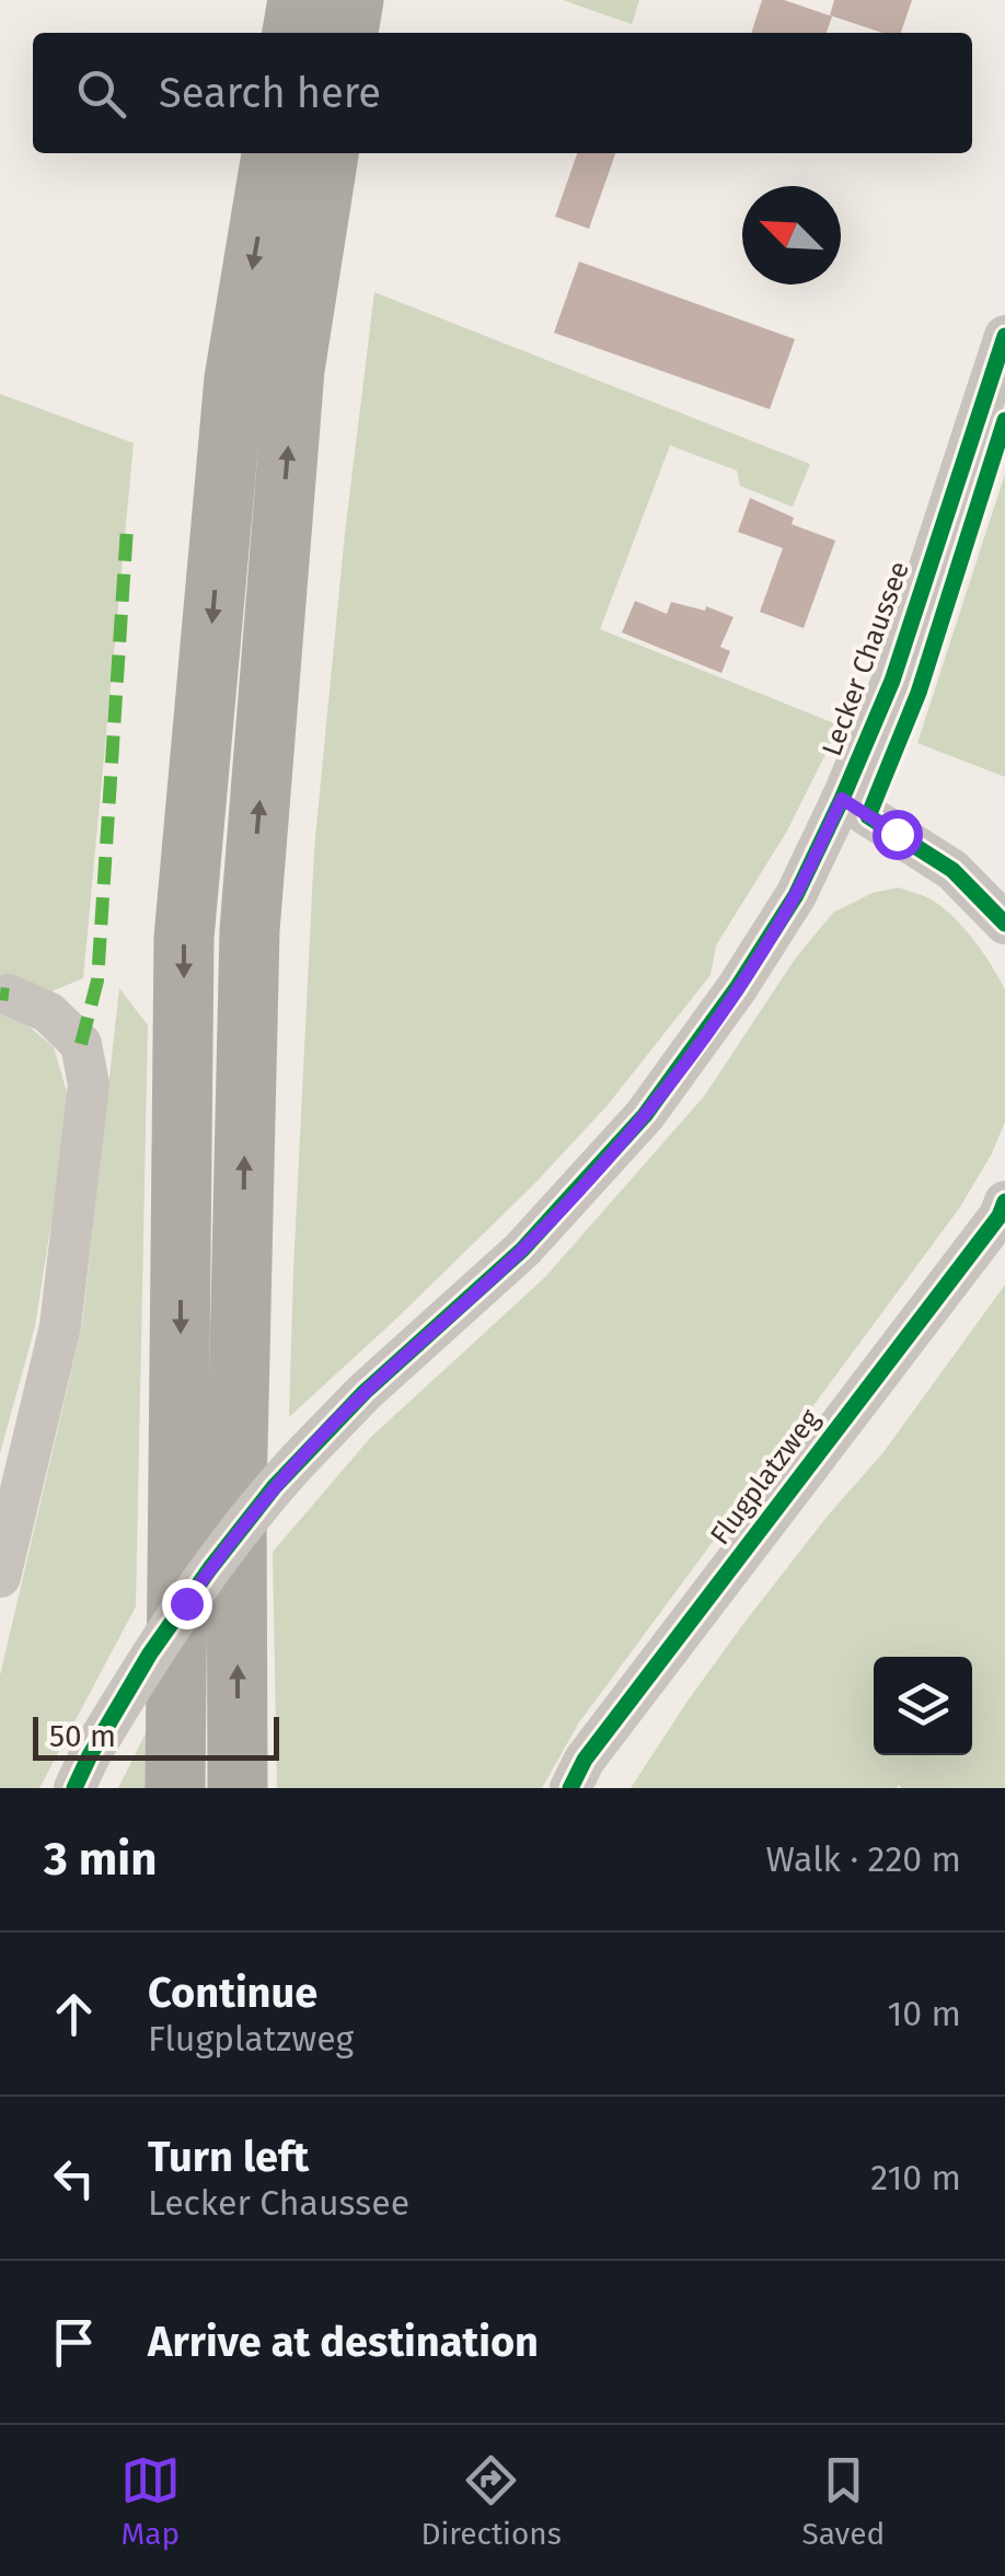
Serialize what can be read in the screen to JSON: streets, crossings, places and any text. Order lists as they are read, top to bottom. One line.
{"streets":{"street":["Lecker Chaussee","Flugplatzweg"]},"scale_bar":"50 m","north":"top left","page":{"search":"Search here","scale":"50 m","heading":["3 min","Walk · 220 m"],"list":[["Continue","Flugplatzweg","10 m"],["Turn left","Lecker Chaussee","210 m"],"Arrive at destination"],"nav":["Map","Directions","Saved"]}}
